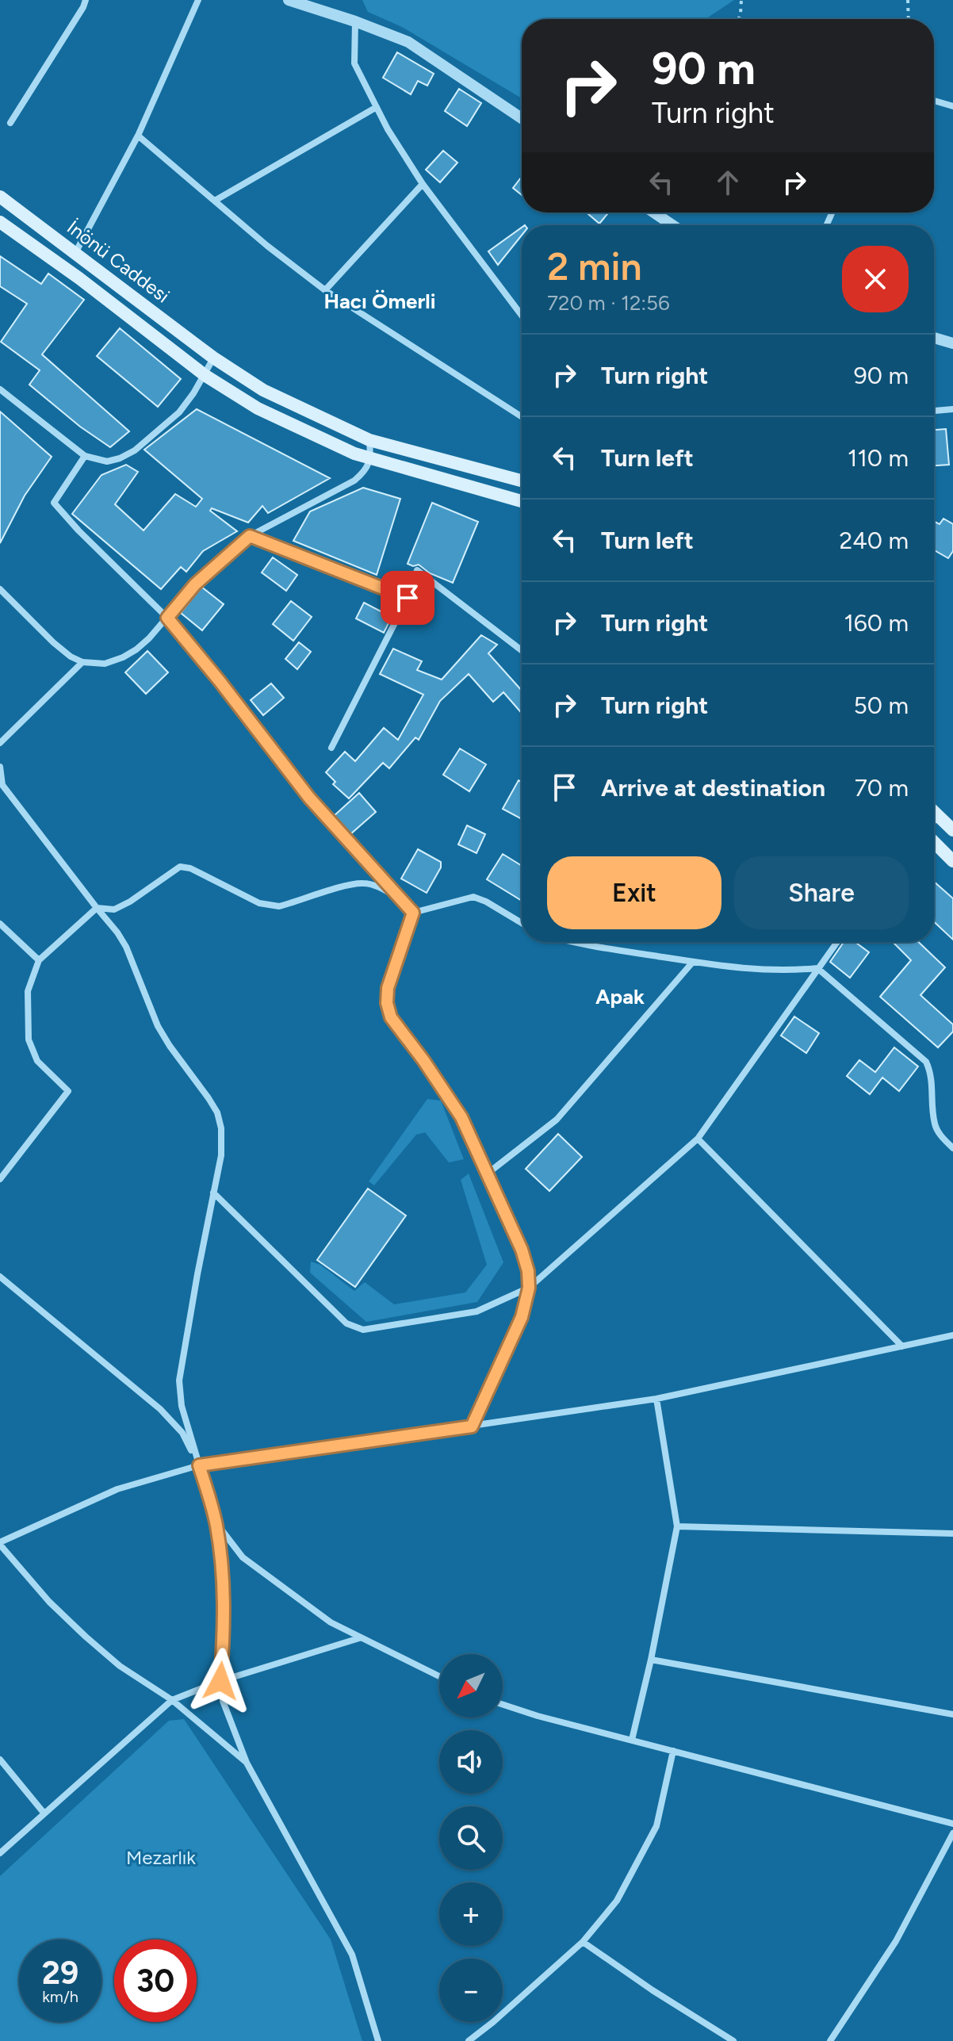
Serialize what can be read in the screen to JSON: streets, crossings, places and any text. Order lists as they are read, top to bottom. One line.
{"streets":{"main road":["İnönü Caddesi"]},"districts":["Hacı Ömerli","Apak"],"parks":["Mezarlık"],"north":"bottom left","page":{"turn":["90 m","Turn right"],"heading":["2 min","720 m · 12:56"],"list":[{"name":"Turn right","value":"90 m"},{"name":"Turn left","value":"110 m"},{"name":"Turn left","value":"240 m"},{"name":"Turn right","value":"160 m"},{"name":"Turn right","value":"50 m"},{"name":"Arrive at destination","value":"70 m"}],"buttons":["Exit","Share"],"map_buttons":["+","−"],"speed":"29 km/h","limit":"30"}}
